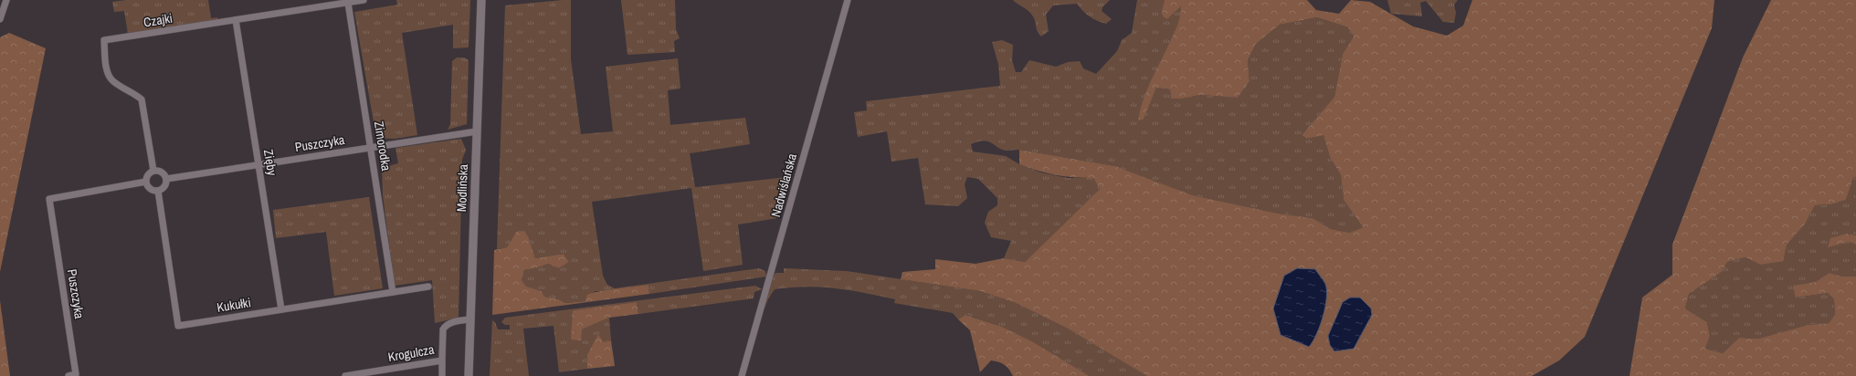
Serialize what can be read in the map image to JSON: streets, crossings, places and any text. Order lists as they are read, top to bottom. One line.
{"streets":{"main road":["Modlińska"],"street":["Czajki","Puszczyka","Zimorodka","Zięby","Nadwiślańska","Kukułki","Krogulcza"]},"crossings":[["Czajki","Puszczyka"],["Czajki","Zimorodka"],["Czajki","Zięby"],["Czajki","Kukułki"],["Puszczyka","Zimorodka"],["Puszczyka","Zięby"],["Puszczyka","Modlińska"],["Puszczyka","Kukułki"],["Zimorodka","Kukułki"],["Zięby","Kukułki"],["Modlińska","Krogulcza"]]}
